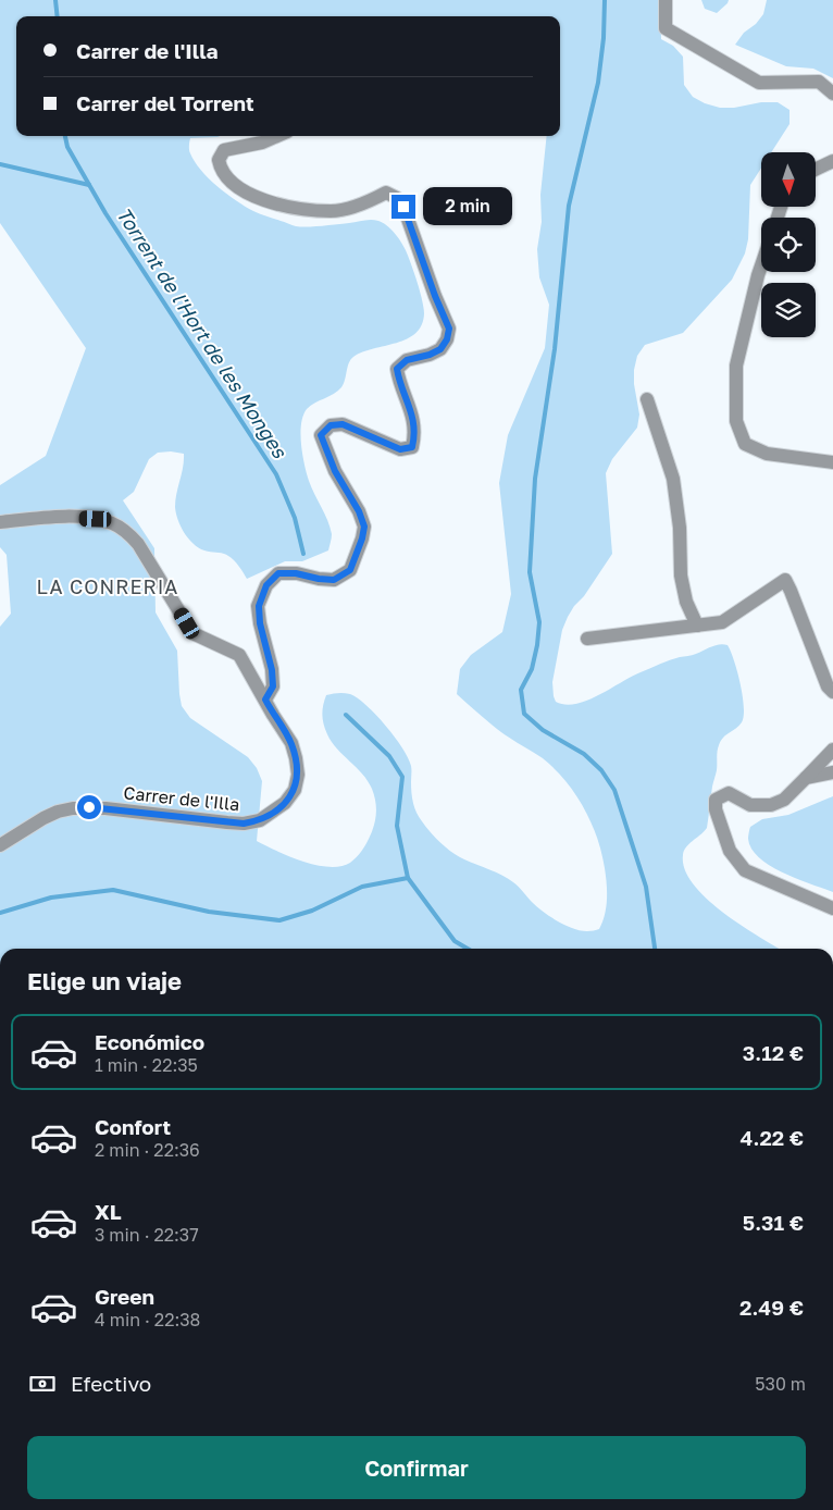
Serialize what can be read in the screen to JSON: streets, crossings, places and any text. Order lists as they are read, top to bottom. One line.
{"streets":{"street":["Carrer de l'Illa"]},"districts":["LA CONRERIA"],"water":["Torrent de l'Hort de les Monges"],"north":"bottom","page":{"banner":["Carrer de l'Illa","Carrer del Torrent"],"bubble":"2 min","heading":"Elige un viaje","list":[{"name":"Económico","note":"1 min · 22:35","value":"3.12 €"},{"name":"Confort","note":"2 min · 22:36","value":"4.22 €"},{"name":"XL","note":"3 min · 22:37","value":"5.31 €"},{"name":"Green","note":"4 min · 22:38","value":"2.49 €"}],"pay":["Efectivo","530 m"],"buttons":"Confirmar"}}
